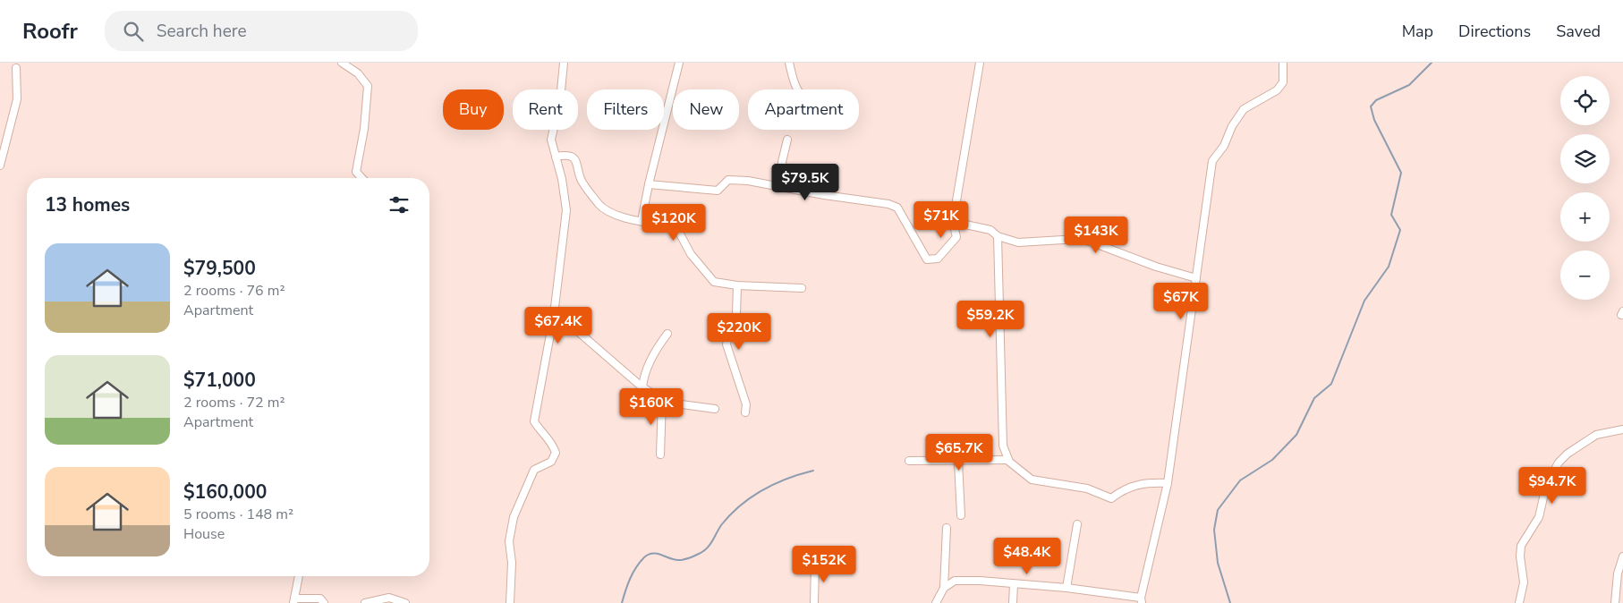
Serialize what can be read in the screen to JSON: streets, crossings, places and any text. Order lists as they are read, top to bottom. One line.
{"page":{"header":"Roofr","search":"Search here","nav":["Map","Directions","Saved"],"map_buttons":["+","−"],"chip":["Buy","Rent","Filters","New","Apartment"],"price":["$79.5K","$71K","$120K","$143K","$67K","$59.2K","$67.4K","$220K","$160K","$65.7K","$94.7K","$48.4K","$152K"],"heading":"13 homes","list":[{"name":"$79,500","note":"2 rooms · 76 m² · Apartment"},{"name":"$71,000","note":"2 rooms · 72 m² · Apartment"},{"name":"$160,000","note":"5 rooms · 148 m² · House"}]}}
